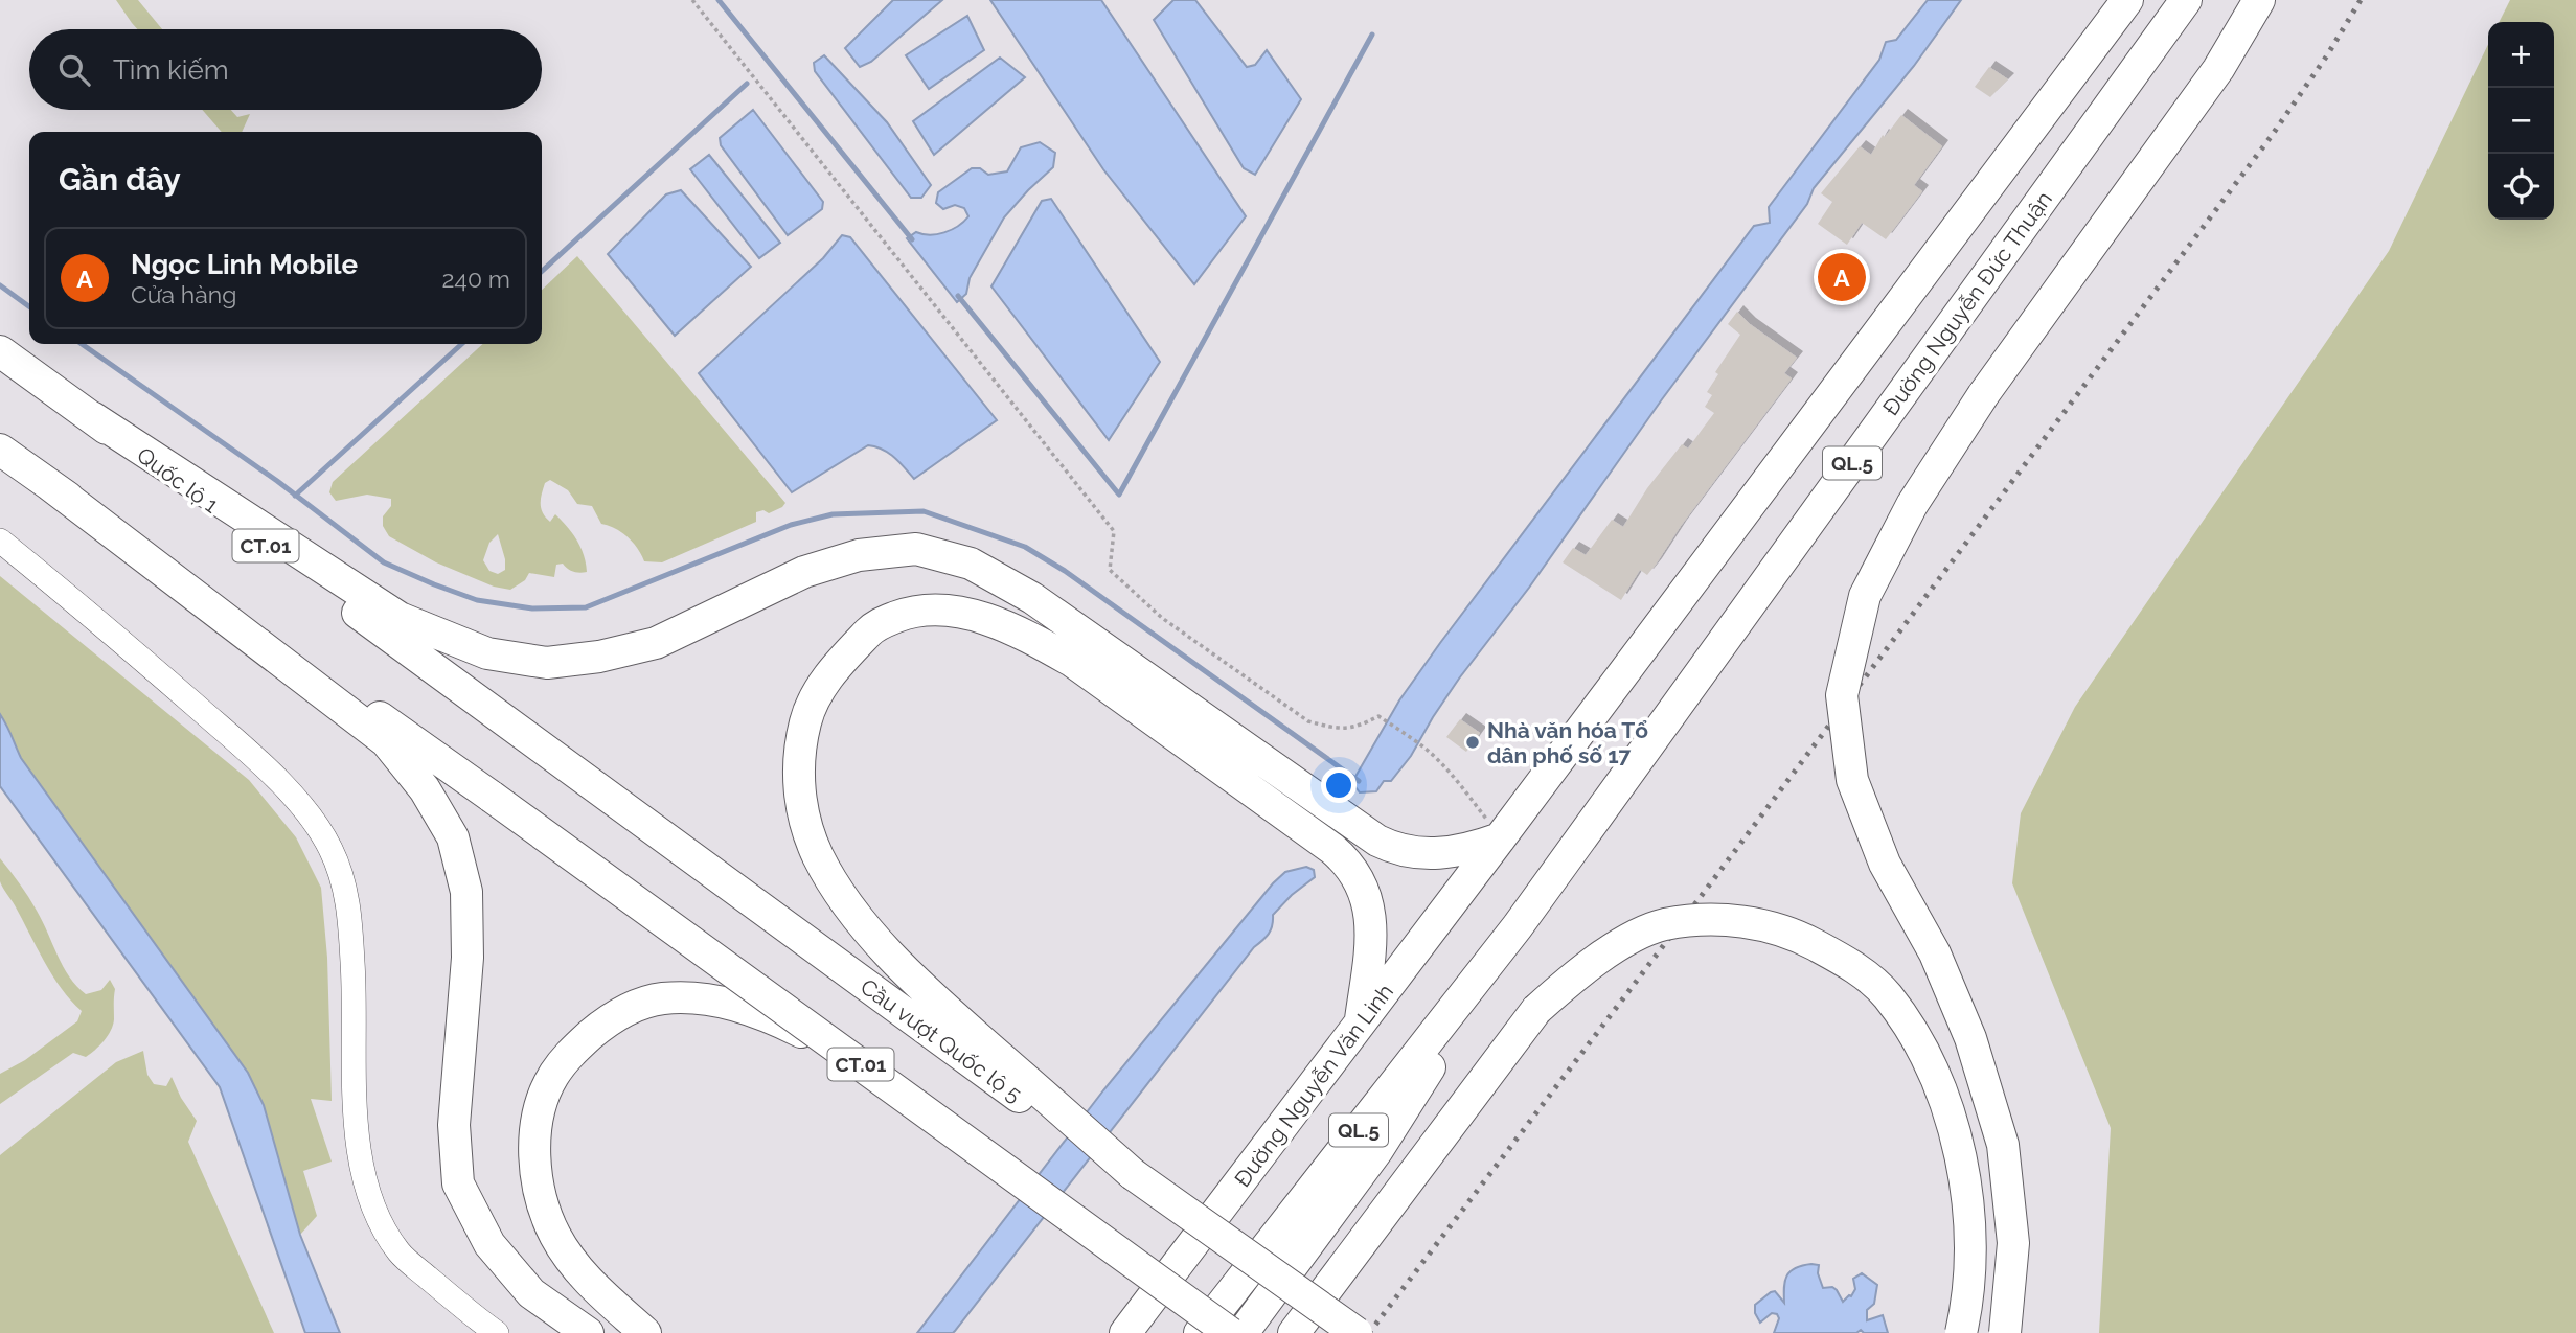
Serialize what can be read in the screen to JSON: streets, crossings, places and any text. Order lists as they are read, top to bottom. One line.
{"streets":{"highway":["Đường Nguyễn Đức Thuận","QL.5","Quốc lộ 1","CT.01","Cầu vượt Quốc lộ 5","Đường Nguyễn Văn Linh"]},"crossings":[["Đường Nguyễn Đức Thuận","QL.5"],["QL.5","Đường Nguyễn Văn Linh"],["Quốc lộ 1","Cầu vượt Quốc lộ 5"]],"places":["Nhà văn hóa Tổ dân phố số 17"],"page":{"map_buttons":["+","−"],"search":"Tìm kiếm","heading":"Gần đây","list":[{"mark":"A","name":"Ngọc Linh Mobile","note":"Cửa hàng","value":"240 m"}],"pins":"A"}}
